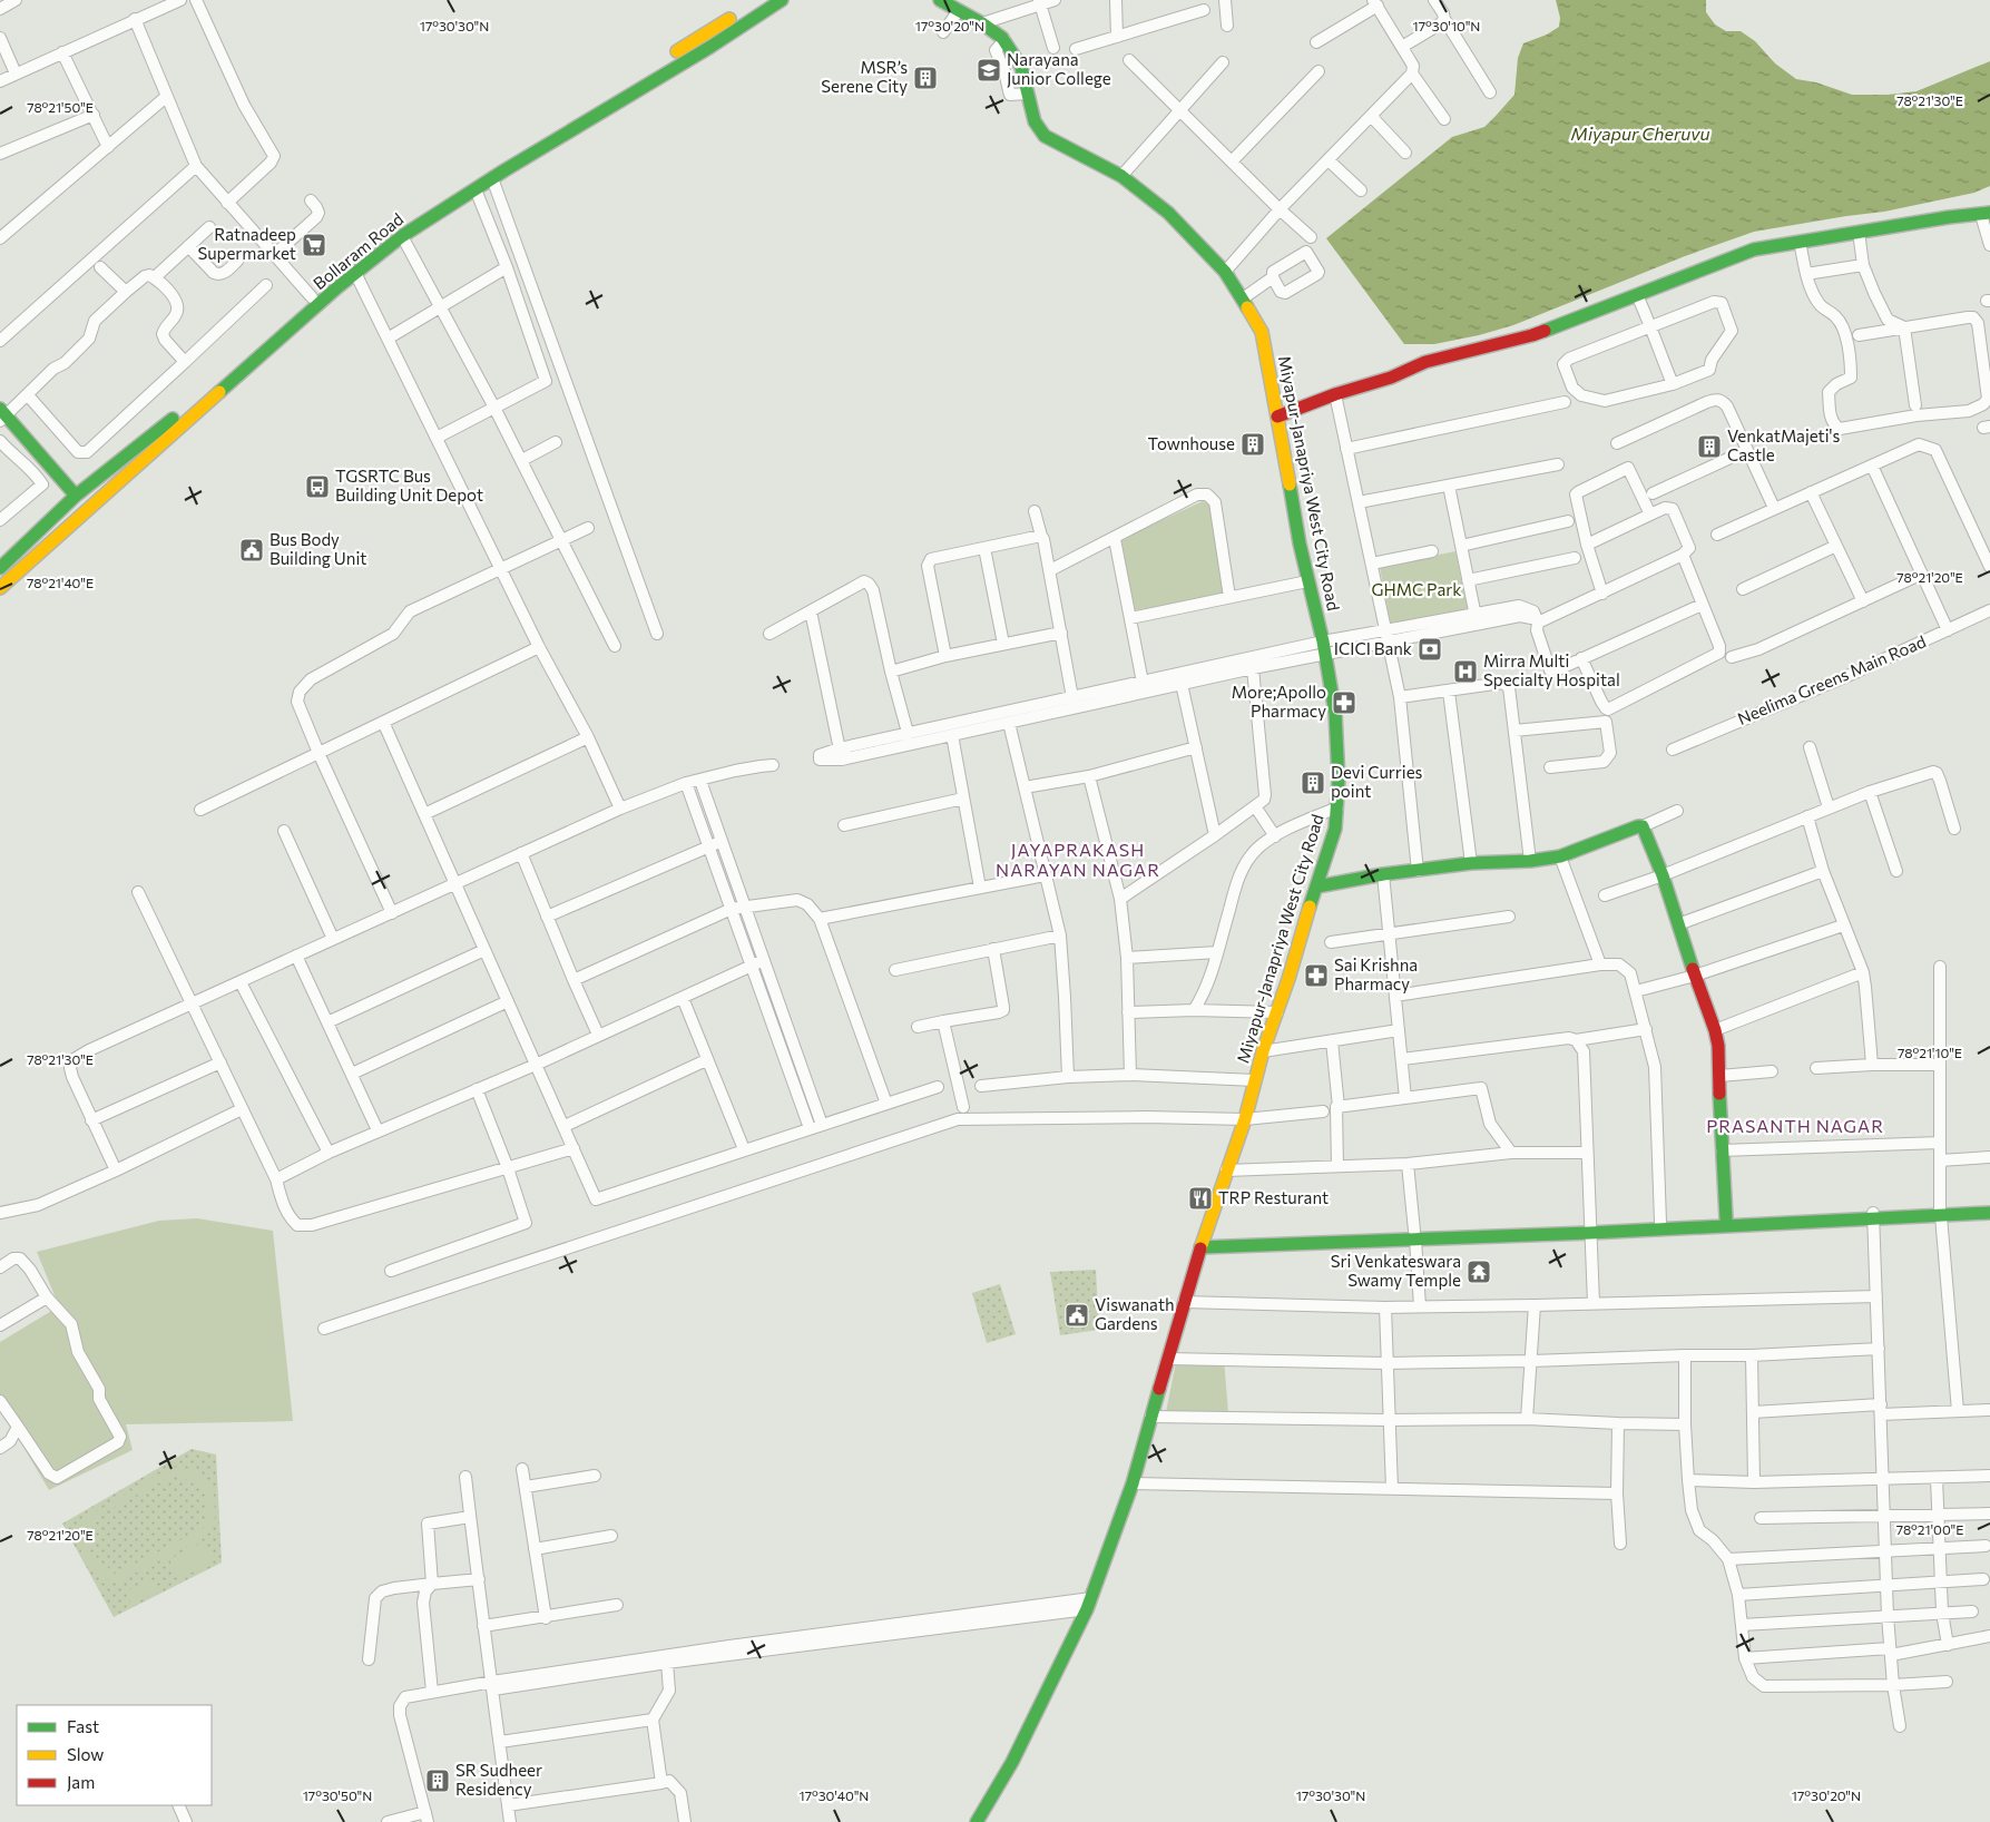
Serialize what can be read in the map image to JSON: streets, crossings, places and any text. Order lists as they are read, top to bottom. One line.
{"streets":{"street":["Bollaram Road","Miyapur-Janapriya West City Road","Neelima Greens Main Road"]},"districts":["JAYAPRAKASH NARAYAN NAGAR","PRASANTH NAGAR"],"water":["Miyapur Cheruvu"],"parks":["GHMC Park"],"places":{"school or university":["Narayana Junior College"],"building":["MSR’s Serene City","Townhouse","VenkatMajeti's Castle","Devi Curries point","SR Sudheer Residency"],"supermarket":["Ratnadeep Supermarket"],"bus stop":["TGSRTC Bus Building Unit Depot"],"public building":["Bus Body Building Unit","Viswanath Gardens"],"bank":["ICICI Bank"],"hospital":["Mirra Multi Specialty Hospital"],"pharmacy":["More;Apollo Pharmacy","Sai Krishna Pharmacy"],"restaurant":["TRP Resturant"],"temple":["Sri Venkateswara Swamy Temple"]},"legend":["Fast","Slow","Jam"],"coordinates":["17°30'30\"N","17°30'20\"N","17°30'10\"N","78°21'30\"E","78°21'50\"E","78°21'20\"E","78°21'40\"E","78°21'10\"E","78°21'00\"E","17°30'50\"N","17°30'40\"N"]}
